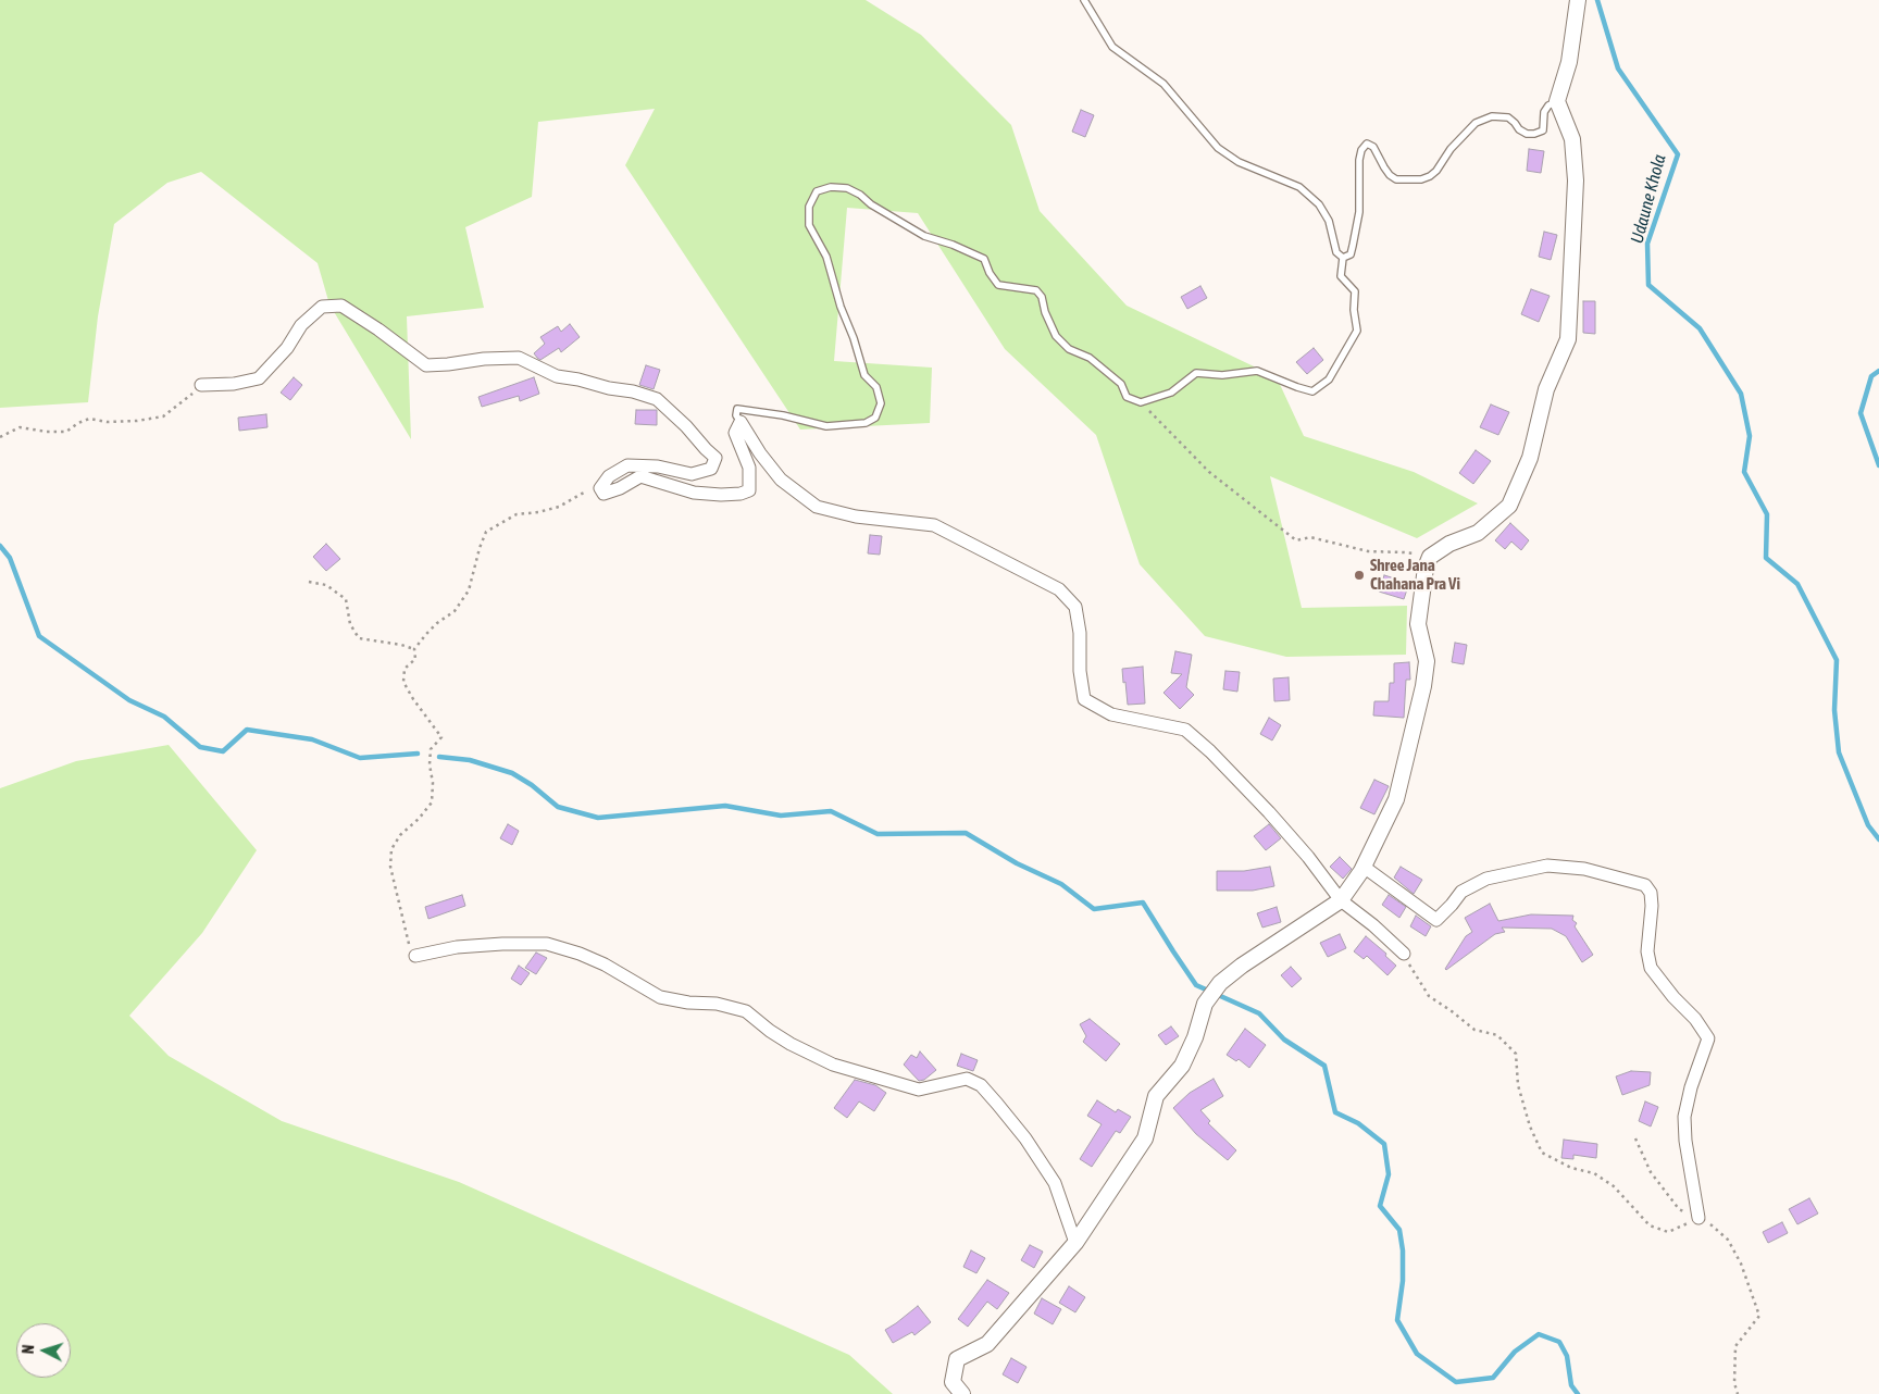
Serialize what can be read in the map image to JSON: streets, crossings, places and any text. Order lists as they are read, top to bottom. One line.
{"water":["Udaune Khola"],"places":["Shree Jana Chahana Pra Vi"],"north":"left"}
